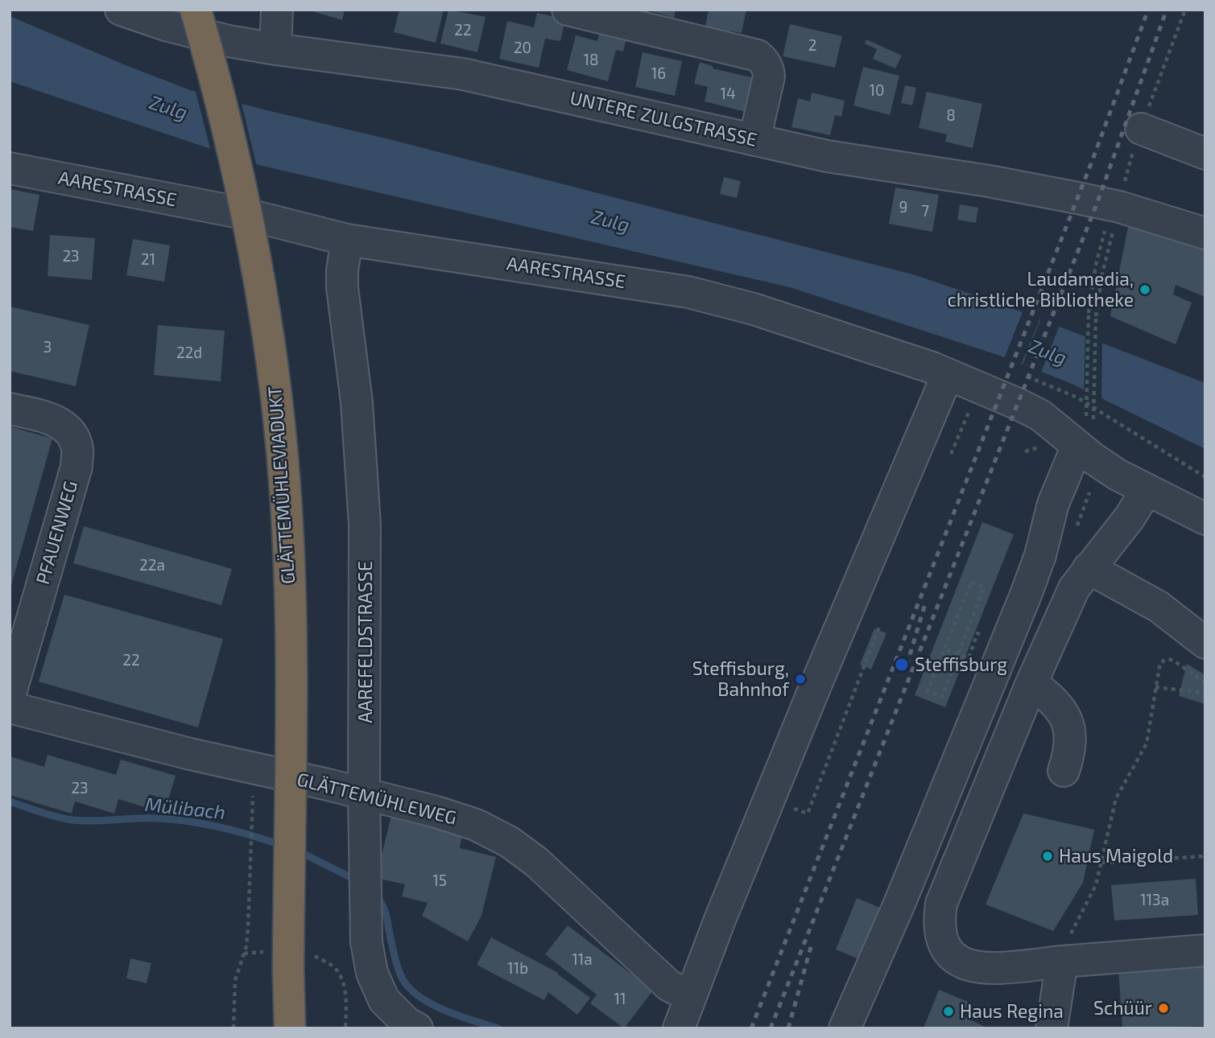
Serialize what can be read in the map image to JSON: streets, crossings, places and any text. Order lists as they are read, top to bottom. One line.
{"streets":{"highway":["GLÄTTEMÜHLEVIADUKT"],"street":["UNTERE ZULGSTRASSE","AARESTRASSE","PFAUENWEG","AAREFELDSTRASSE","GLÄTTEMÜHLEWEG"]},"crossings":[["AARESTRASSE","AAREFELDSTRASSE"],["AAREFELDSTRASSE","GLÄTTEMÜHLEWEG"]],"water":["Zulg","Mülibach"],"places":["Laudamedia, christliche Bibliotheke","Steffisburg","Steffisburg, Bahnhof","Haus Maigold","Schüür","Haus Regina"],"house_numbers":["22","2","20","18","16","10","14","8","9","7","23","21","3","22d","22a","22","23","15","113a","11a","11b","11"]}
